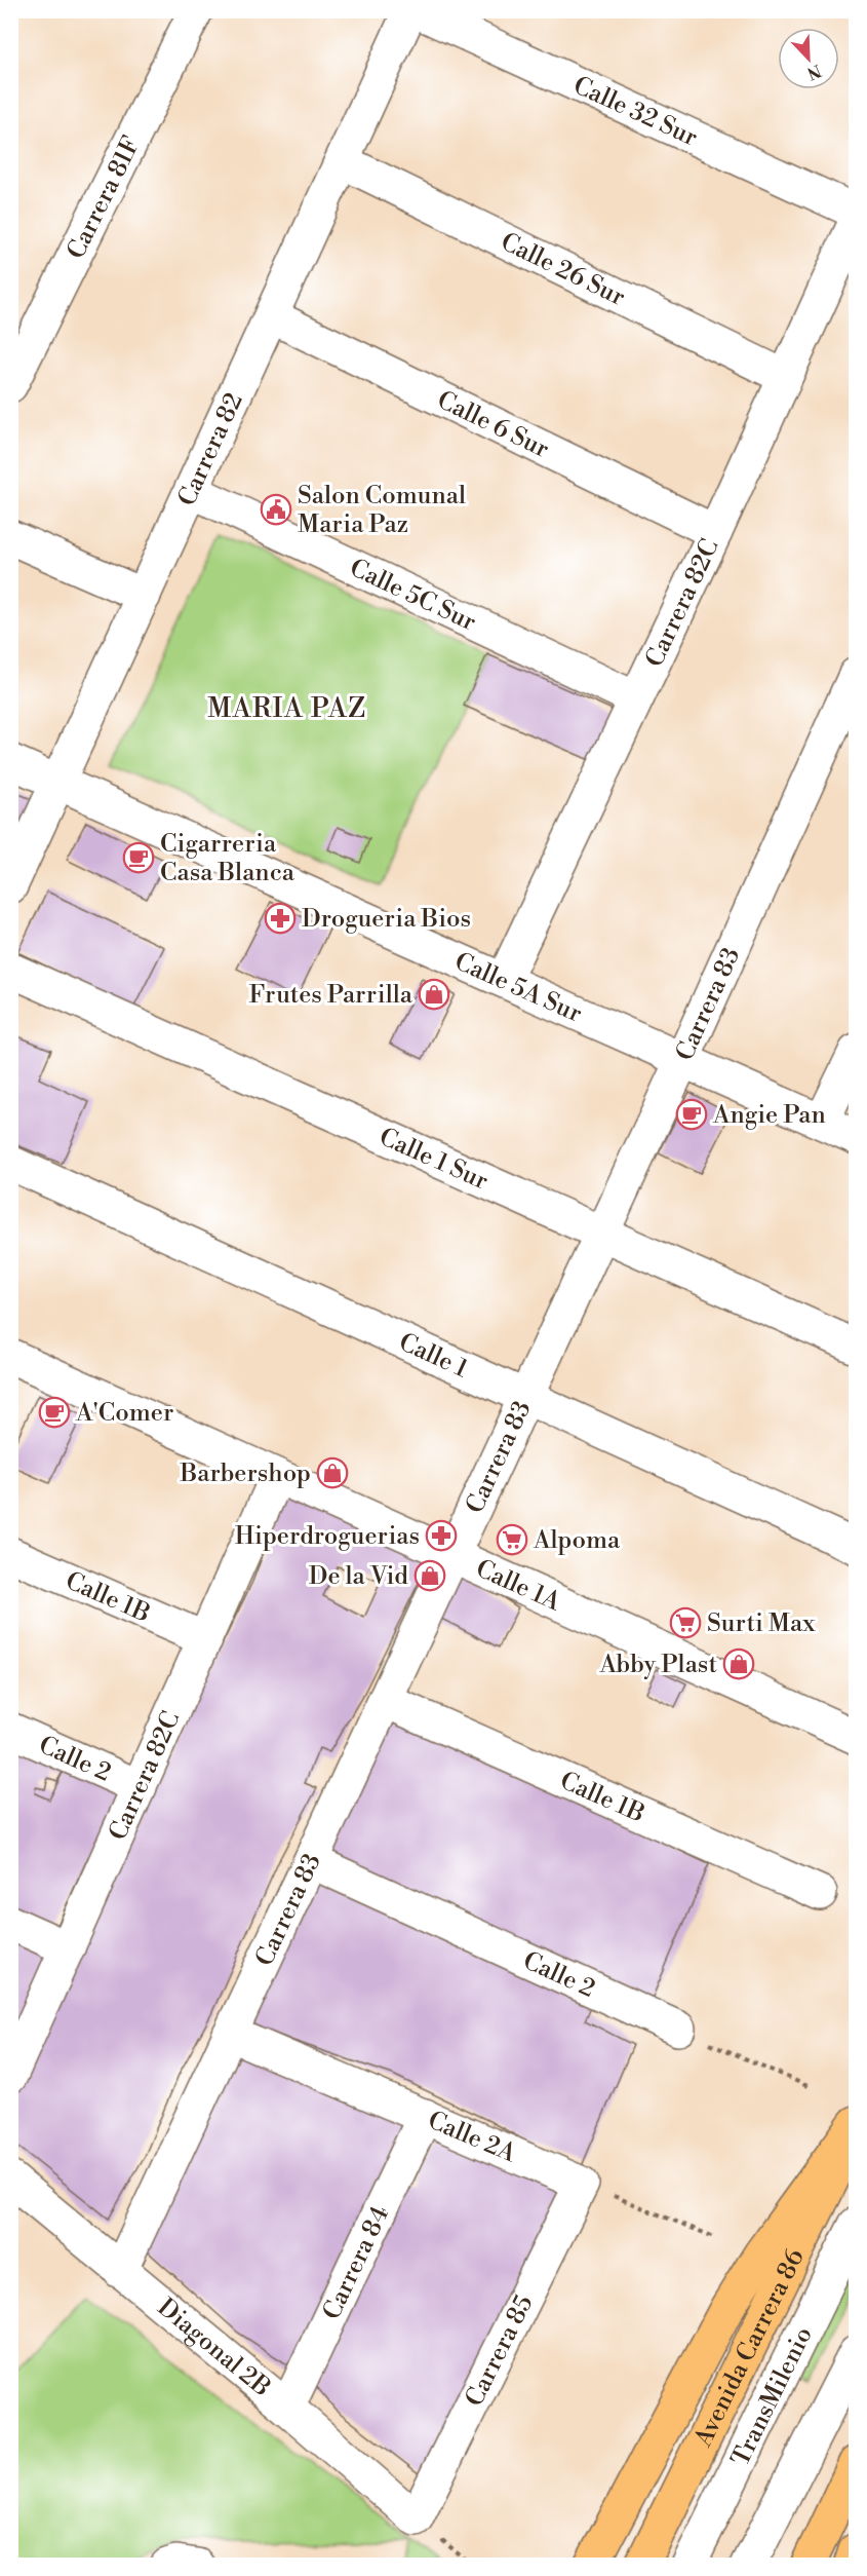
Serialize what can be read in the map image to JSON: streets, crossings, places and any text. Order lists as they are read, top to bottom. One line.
{"streets":{"main road":["Avenida Carrera 86"],"street":["Calle 32 Sur","Carrera 81F","Calle 26 Sur","Calle 6 Sur","Carrera 82","Calle 5C Sur","Carrera 82C","Calle 5A Sur","Carrera 83","Calle 1 Sur","Calle 1","Calle 1A","Calle 1B","Calle 2","Calle 2A","Carrera 84","Diagonal 2B","Carrera 85","TransMilenio"]},"crossings":[["Calle 26 Sur","Carrera 82"],["Calle 26 Sur","Carrera 82C"],["Calle 6 Sur","Carrera 82"],["Calle 6 Sur","Carrera 82C"],["Carrera 82","Calle 5C Sur"],["Carrera 82","Calle 5A Sur"],["Calle 5C Sur","Carrera 82C"],["Carrera 82C","Calle 5A Sur"],["Carrera 82C","Calle 1A"],["Carrera 82C","Calle 1B"],["Carrera 82C","Calle 2"],["Calle 5A Sur","Carrera 83"],["Carrera 83","Calle 1 Sur"],["Carrera 83","Calle 1"],["Carrera 83","Calle 1A"],["Carrera 83","Calle 1B"],["Carrera 83","Calle 2"],["Carrera 83","Calle 2A"],["Carrera 83","Diagonal 2B"],["Calle 2A","Carrera 84"],["Calle 2A","Carrera 85"],["Carrera 84","Diagonal 2B"],["Diagonal 2B","Carrera 85"]],"districts":["MARIA PAZ"],"places":{"public building":["Salon Comunal Maria Paz"],"cafe":["Cigarreria Casa Blanca","Angie Pan","A'Comer"],"pharmacy":["Drogueria Bios","Hiperdroguerias"],"shop":["Frutes Parrilla","Barbershop","De la Vid","Abby Plast"],"supermarket":["Alpoma","Surti Max"]},"north":"bottom right"}
